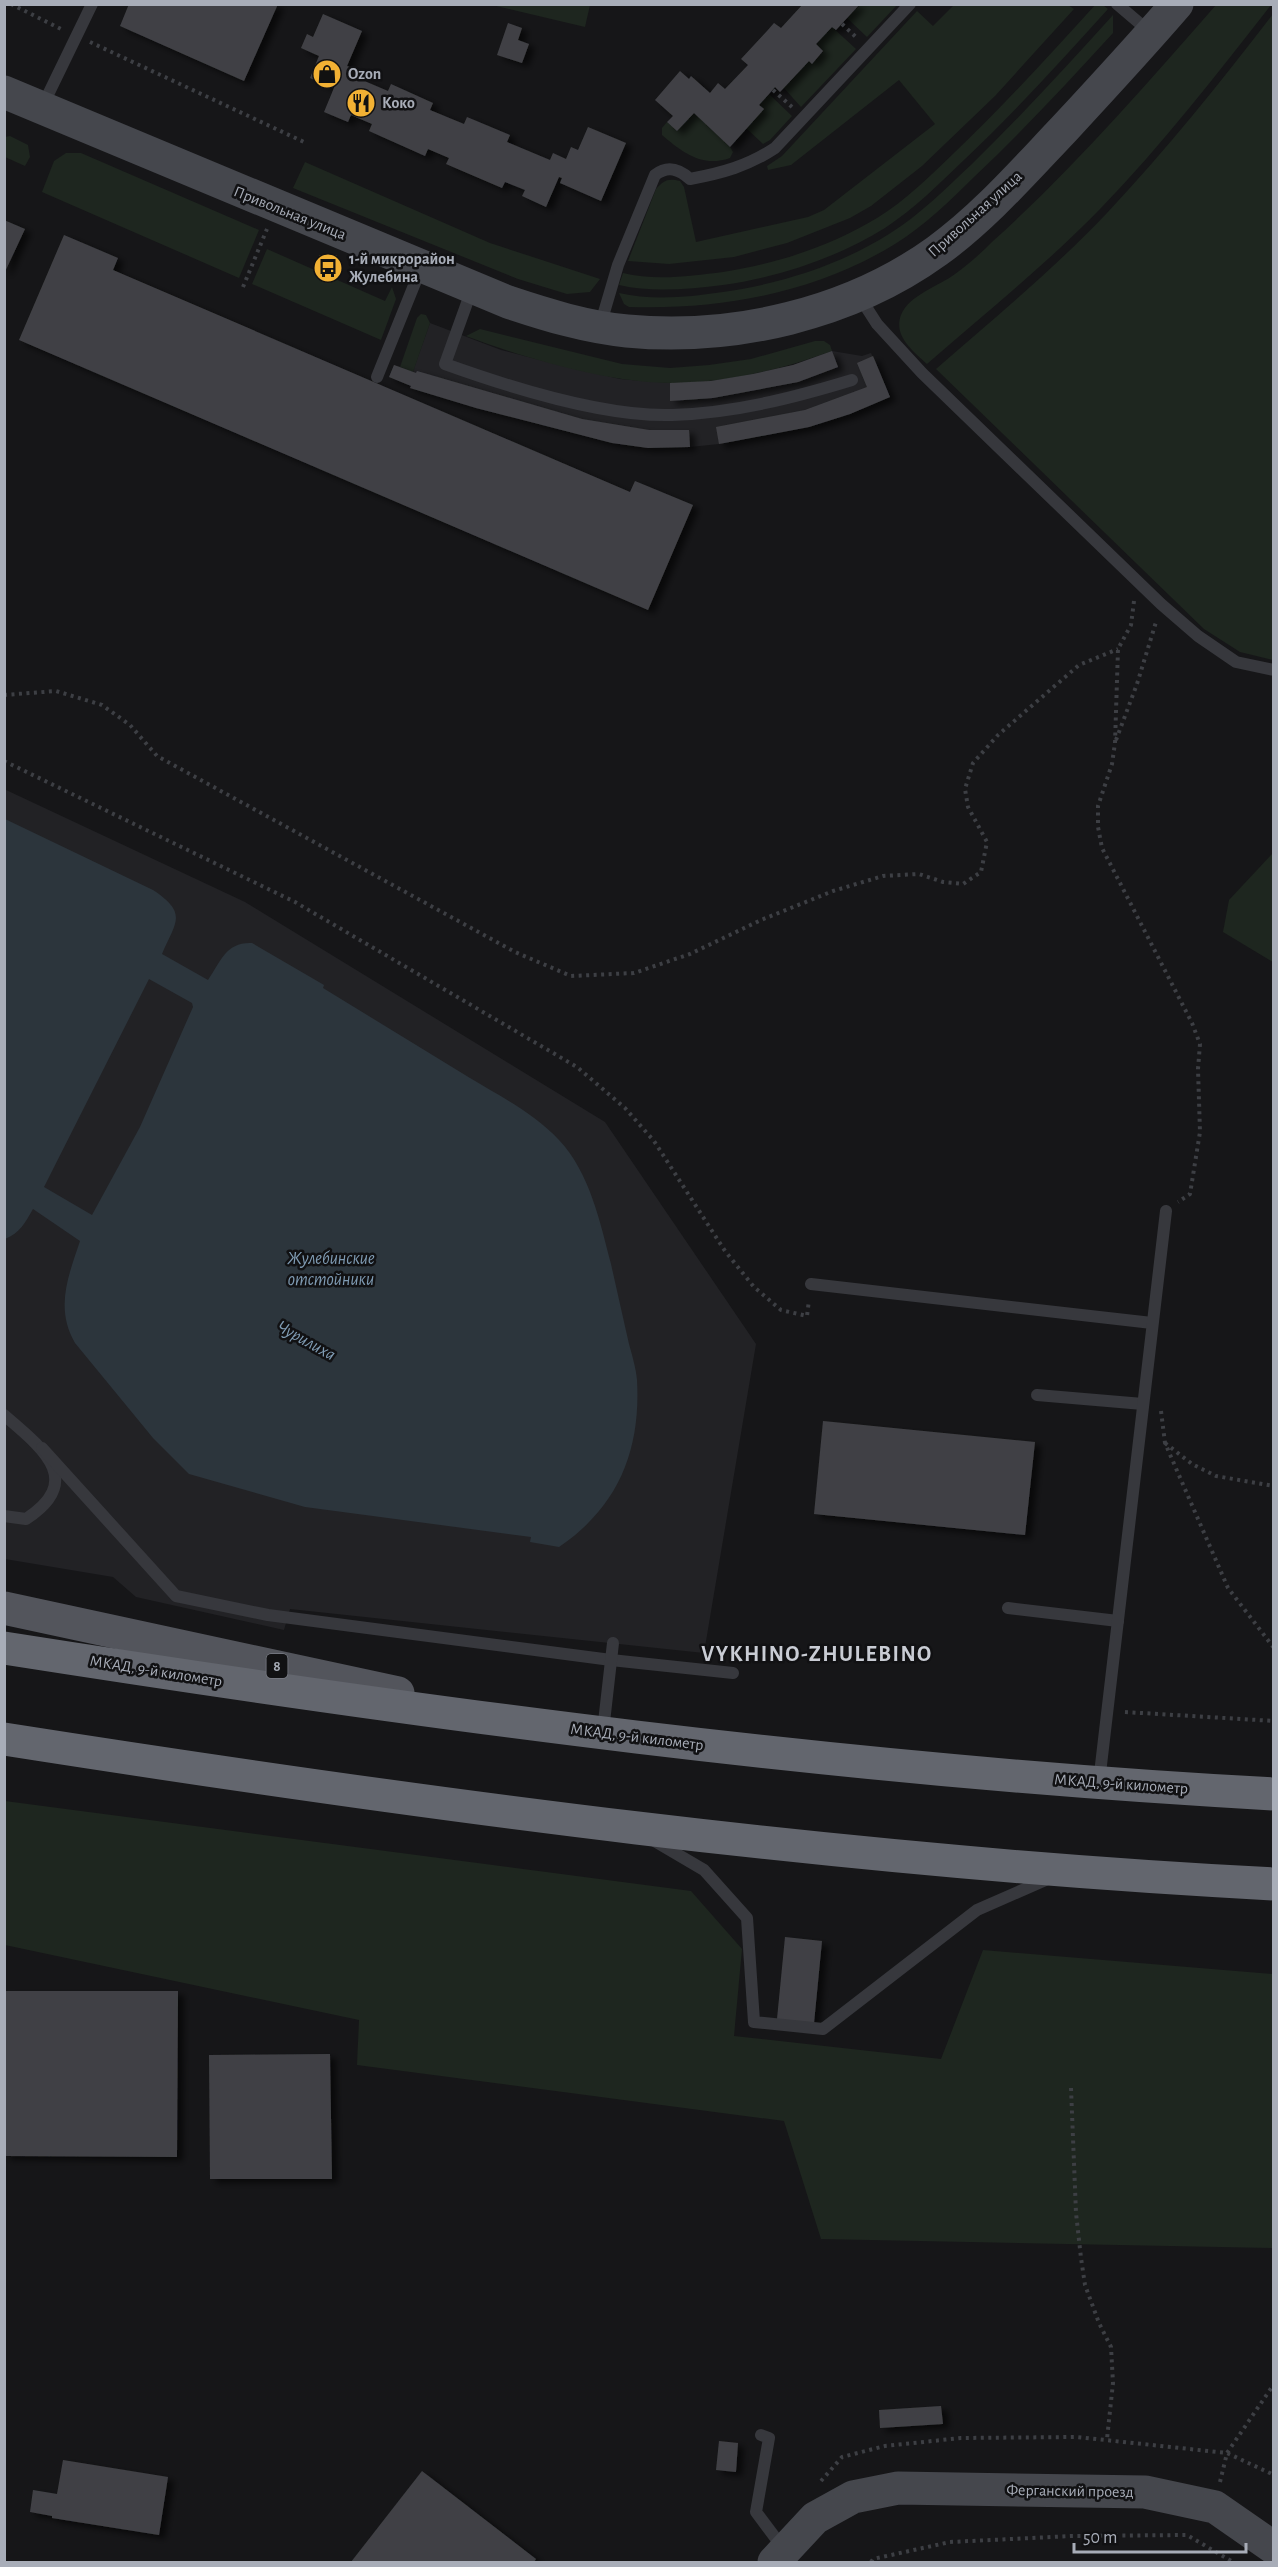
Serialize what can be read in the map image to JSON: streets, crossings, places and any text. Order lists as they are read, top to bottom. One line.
{"streets":{"highway":["МКАД, 9-й километр"],"main road":["Привольная улица","8","Ферганский проезд"]},"crossings":[["8","МКАД, 9-й километр"]],"districts":["VYKHINO-ZHULEBINO"],"water":["Жулебинские отстойники","Чурилиха"],"places":{"shop":["Ozon"],"restaurant":["Коко"],"bus stop":["1-й микрорайон Жулебина"]},"scale_bar":"50 m"}
